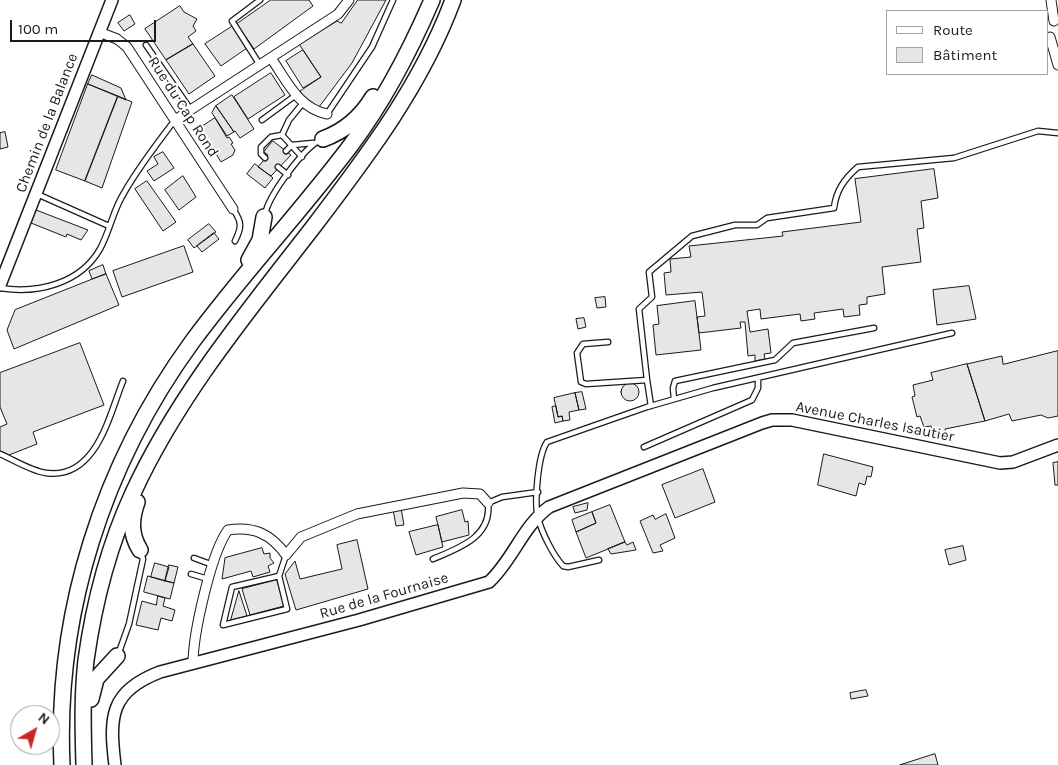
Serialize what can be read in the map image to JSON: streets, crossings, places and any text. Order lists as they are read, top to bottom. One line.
{"streets":{"street":["Rue du Cap Rond","Chemin de la Balance","Avenue Charles Isautier","Rue de la Fournaise"]},"crossings":[["Rue du Cap Rond","Chemin de la Balance"],["Avenue Charles Isautier","Rue de la Fournaise"]],"legend":["Route","Bâtiment"],"scale_bar":"100 m","north":"top right"}
